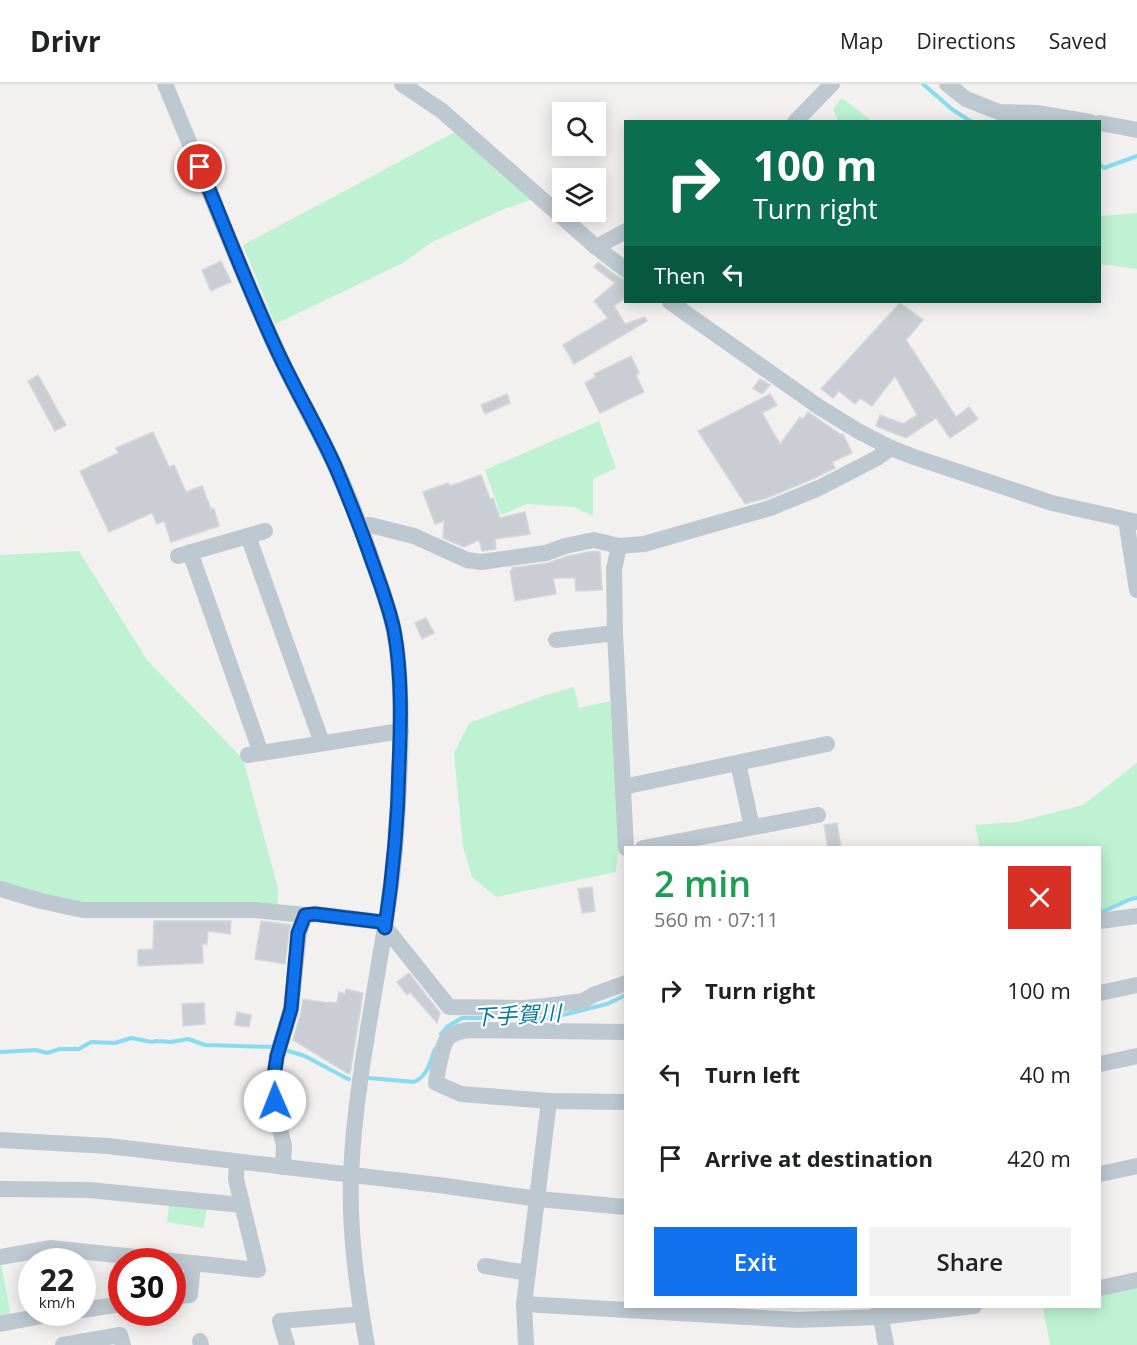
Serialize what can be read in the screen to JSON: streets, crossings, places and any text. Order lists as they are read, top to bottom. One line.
{"water":["下手賀川"],"page":{"header":"Drivr","nav":["Map","Directions","Saved"],"turn":["100 m","Turn right"],"then":"Then","heading":["2 min","560 m · 07:11"],"list":[{"name":"Turn right","value":"100 m"},{"name":"Turn left","value":"40 m"},{"name":"Arrive at destination","value":"420 m"}],"buttons":["Exit","Share"],"speed":"22 km/h","limit":"30"}}
